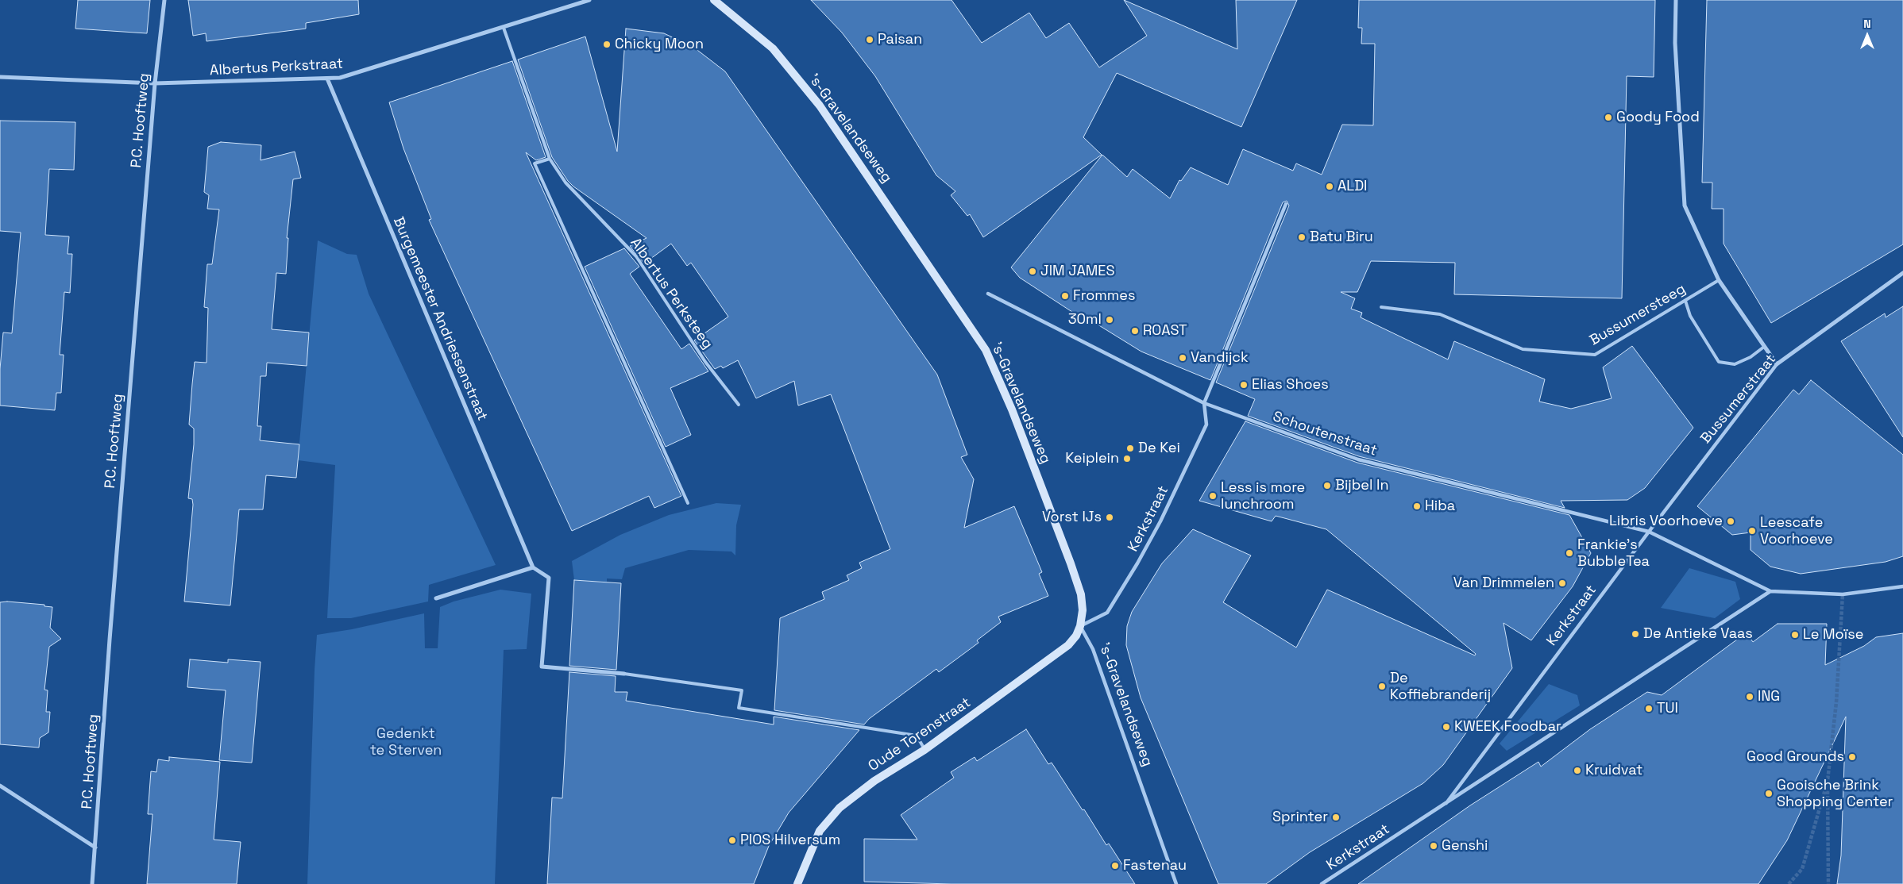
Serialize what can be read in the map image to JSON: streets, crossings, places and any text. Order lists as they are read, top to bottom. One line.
{"streets":{"main road":["'s-Gravelandseweg","Oude Torenstraat"],"street":["Albertus Perkstraat","P.C. Hooftweg","Burgemeester Andriessenstraat","Bussumerstraat","Schoutenstraat","Kerkstraat"],"lane":["Albertus Perksteeg","Bussumersteeg"]},"crossings":[["Albertus Perkstraat","P.C. Hooftweg"],["Albertus Perkstraat","Albertus Perksteeg"],["Albertus Perkstraat","Burgemeester Andriessenstraat"],["'s-Gravelandseweg","Kerkstraat"],["'s-Gravelandseweg","Oude Torenstraat"],["Bussumerstraat","Schoutenstraat"],["Bussumerstraat","Kerkstraat"],["Schoutenstraat","Kerkstraat"],["Kerkstraat","Oude Torenstraat"]],"parks":["Gedenkt te Sterven"],"places":["Paisan","Chicky Moon","Goody Food","ALDI","Batu Biru","JIM JAMES","Frommes","30ml","ROAST","Vandijck","Elias Shoes","De Kei","Keiplein","Bijbel In","Less is more lunchroom","Hiba","Vorst IJs","Libris Voorhoeve","Leescafe Voorhoeve","Frankie's BubbleTea","Van Drimmelen","De Antieke Vaas","Le Moïse","De Koffiebranderij","ING","TUI","KWEEK Foodbar","Good Grounds","Kruidvat","Gooische Brink Shopping Center","Sprinter","PIOS Hilversum","Genshi","Fastenau"],"north":"top"}
